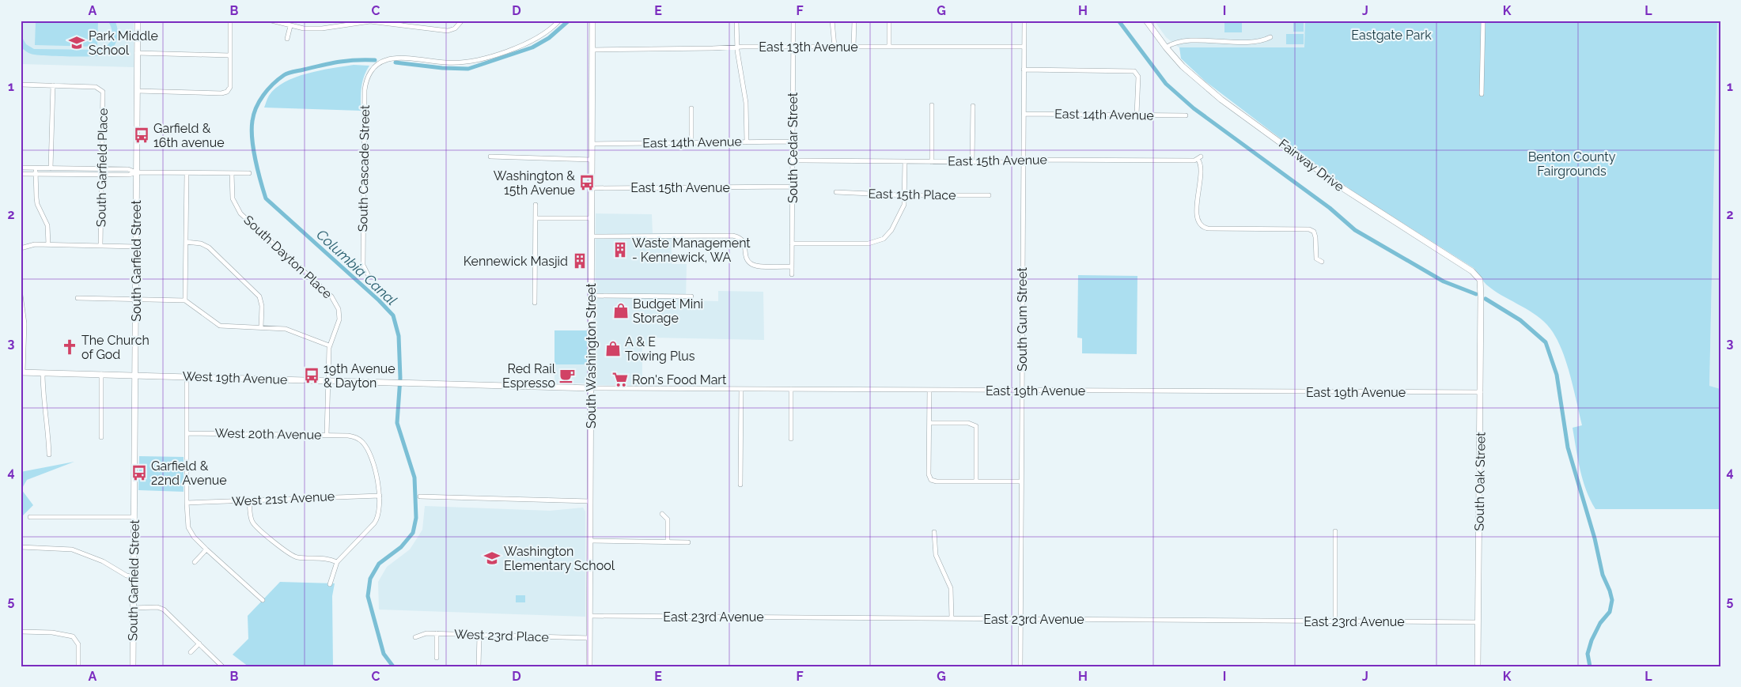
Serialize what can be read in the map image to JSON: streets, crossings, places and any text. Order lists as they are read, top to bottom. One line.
{"streets":{"street":["East 13th Avenue","East 14th Avenue","South Cedar Street","East 15th Avenue","Fairway Drive","South Garfield Place","South Cascade Street","East 15th Place","South Dayton Place","South Garfield Street","South Gum Street","South Washington Street","West 19th Avenue","East 19th Avenue","West 20th Avenue","South Oak Street","West 21st Avenue","East 23rd Avenue","West 23rd Place"]},"crossings":[["East 13th Avenue","South Cedar Street"],["East 13th Avenue","South Gum Street"],["East 13th Avenue","South Washington Street"],["East 14th Avenue","South Cedar Street"],["East 14th Avenue","South Gum Street"],["East 14th Avenue","South Washington Street"],["South Cedar Street","East 15th Avenue"],["East 15th Avenue","South Gum Street"],["East 15th Avenue","South Washington Street"],["Fairway Drive","South Oak Street"],["South Dayton Place","West 19th Avenue"],["South Dayton Place","West 20th Avenue"],["South Garfield Street","West 19th Avenue"],["South Gum Street","East 19th Avenue"],["South Gum Street","East 23rd Avenue"],["South Washington Street","West 19th Avenue"],["South Washington Street","East 19th Avenue"],["South Washington Street","East 23rd Avenue"],["South Washington Street","West 23rd Place"],["West 19th Avenue","East 19th Avenue"],["East 19th Avenue","South Oak Street"],["West 20th Avenue","West 21st Avenue"],["South Oak Street","East 23rd Avenue"]],"water":["Columbia Canal"],"parks":["Eastgate Park","Benton County Fairgrounds"],"places":{"school or university":["Park Middle School","Washington Elementary School"],"bus stop":["Garfield & 16th avenue","Washington & 15th Avenue","19th Avenue & Dayton","Garfield & 22nd Avenue"],"building":["Waste Management - Kennewick, WA","Kennewick Masjid"],"shop":["Budget Mini Storage","A & E Towing Plus"],"church":["The Church of God"],"cafe":["Red Rail Espresso"],"supermarket":["Ron's Food Mart"]},"grid":{"columns":["A","B","C","D","E","F","G","H","I","J","K","L"],"rows":["1","2","3","4","5"]}}
